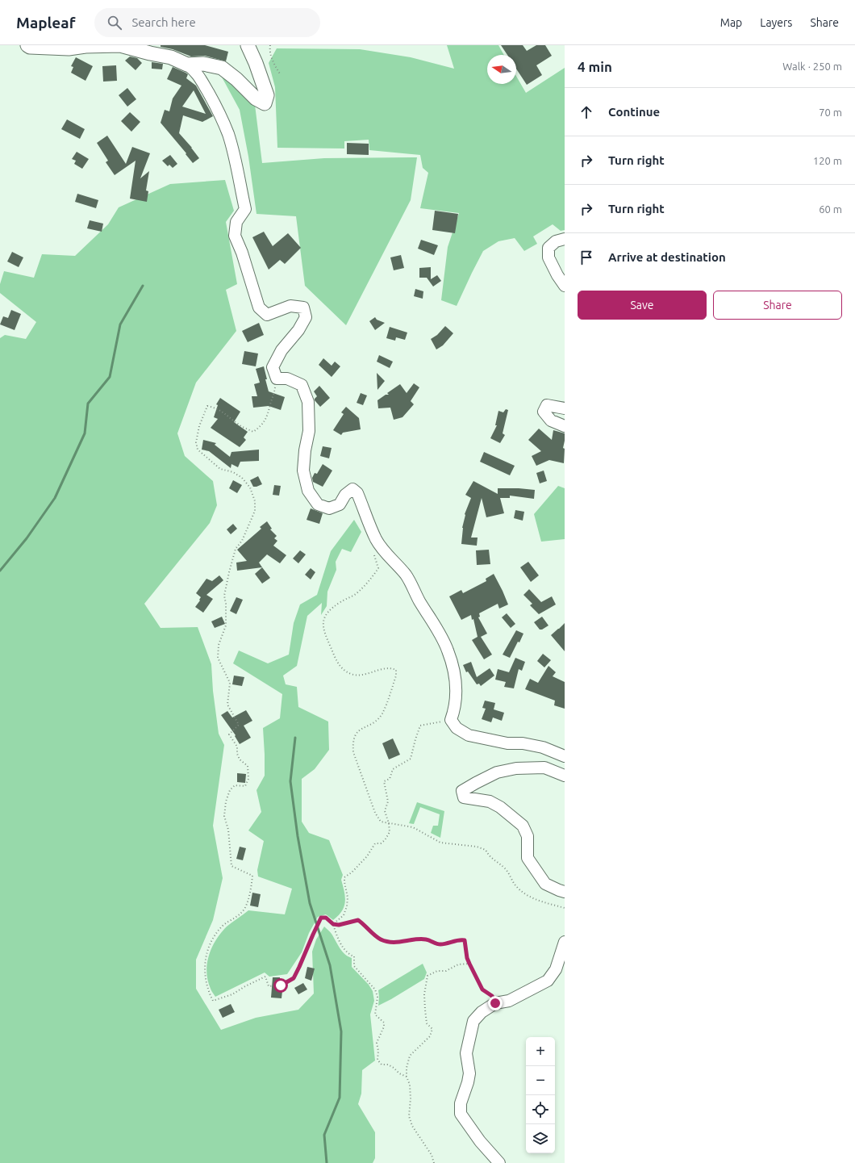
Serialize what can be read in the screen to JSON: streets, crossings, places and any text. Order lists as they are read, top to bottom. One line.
{"north":"left","page":{"header":"Mapleaf","search":"Search here","nav":["Map","Layers","Share"],"heading":["4 min","Walk · 250 m"],"list":[["Continue","70 m"],["Turn right","120 m"],["Turn right","60 m"],"Arrive at destination"],"buttons":["Save","Share"],"map_buttons":["+","−"]}}
